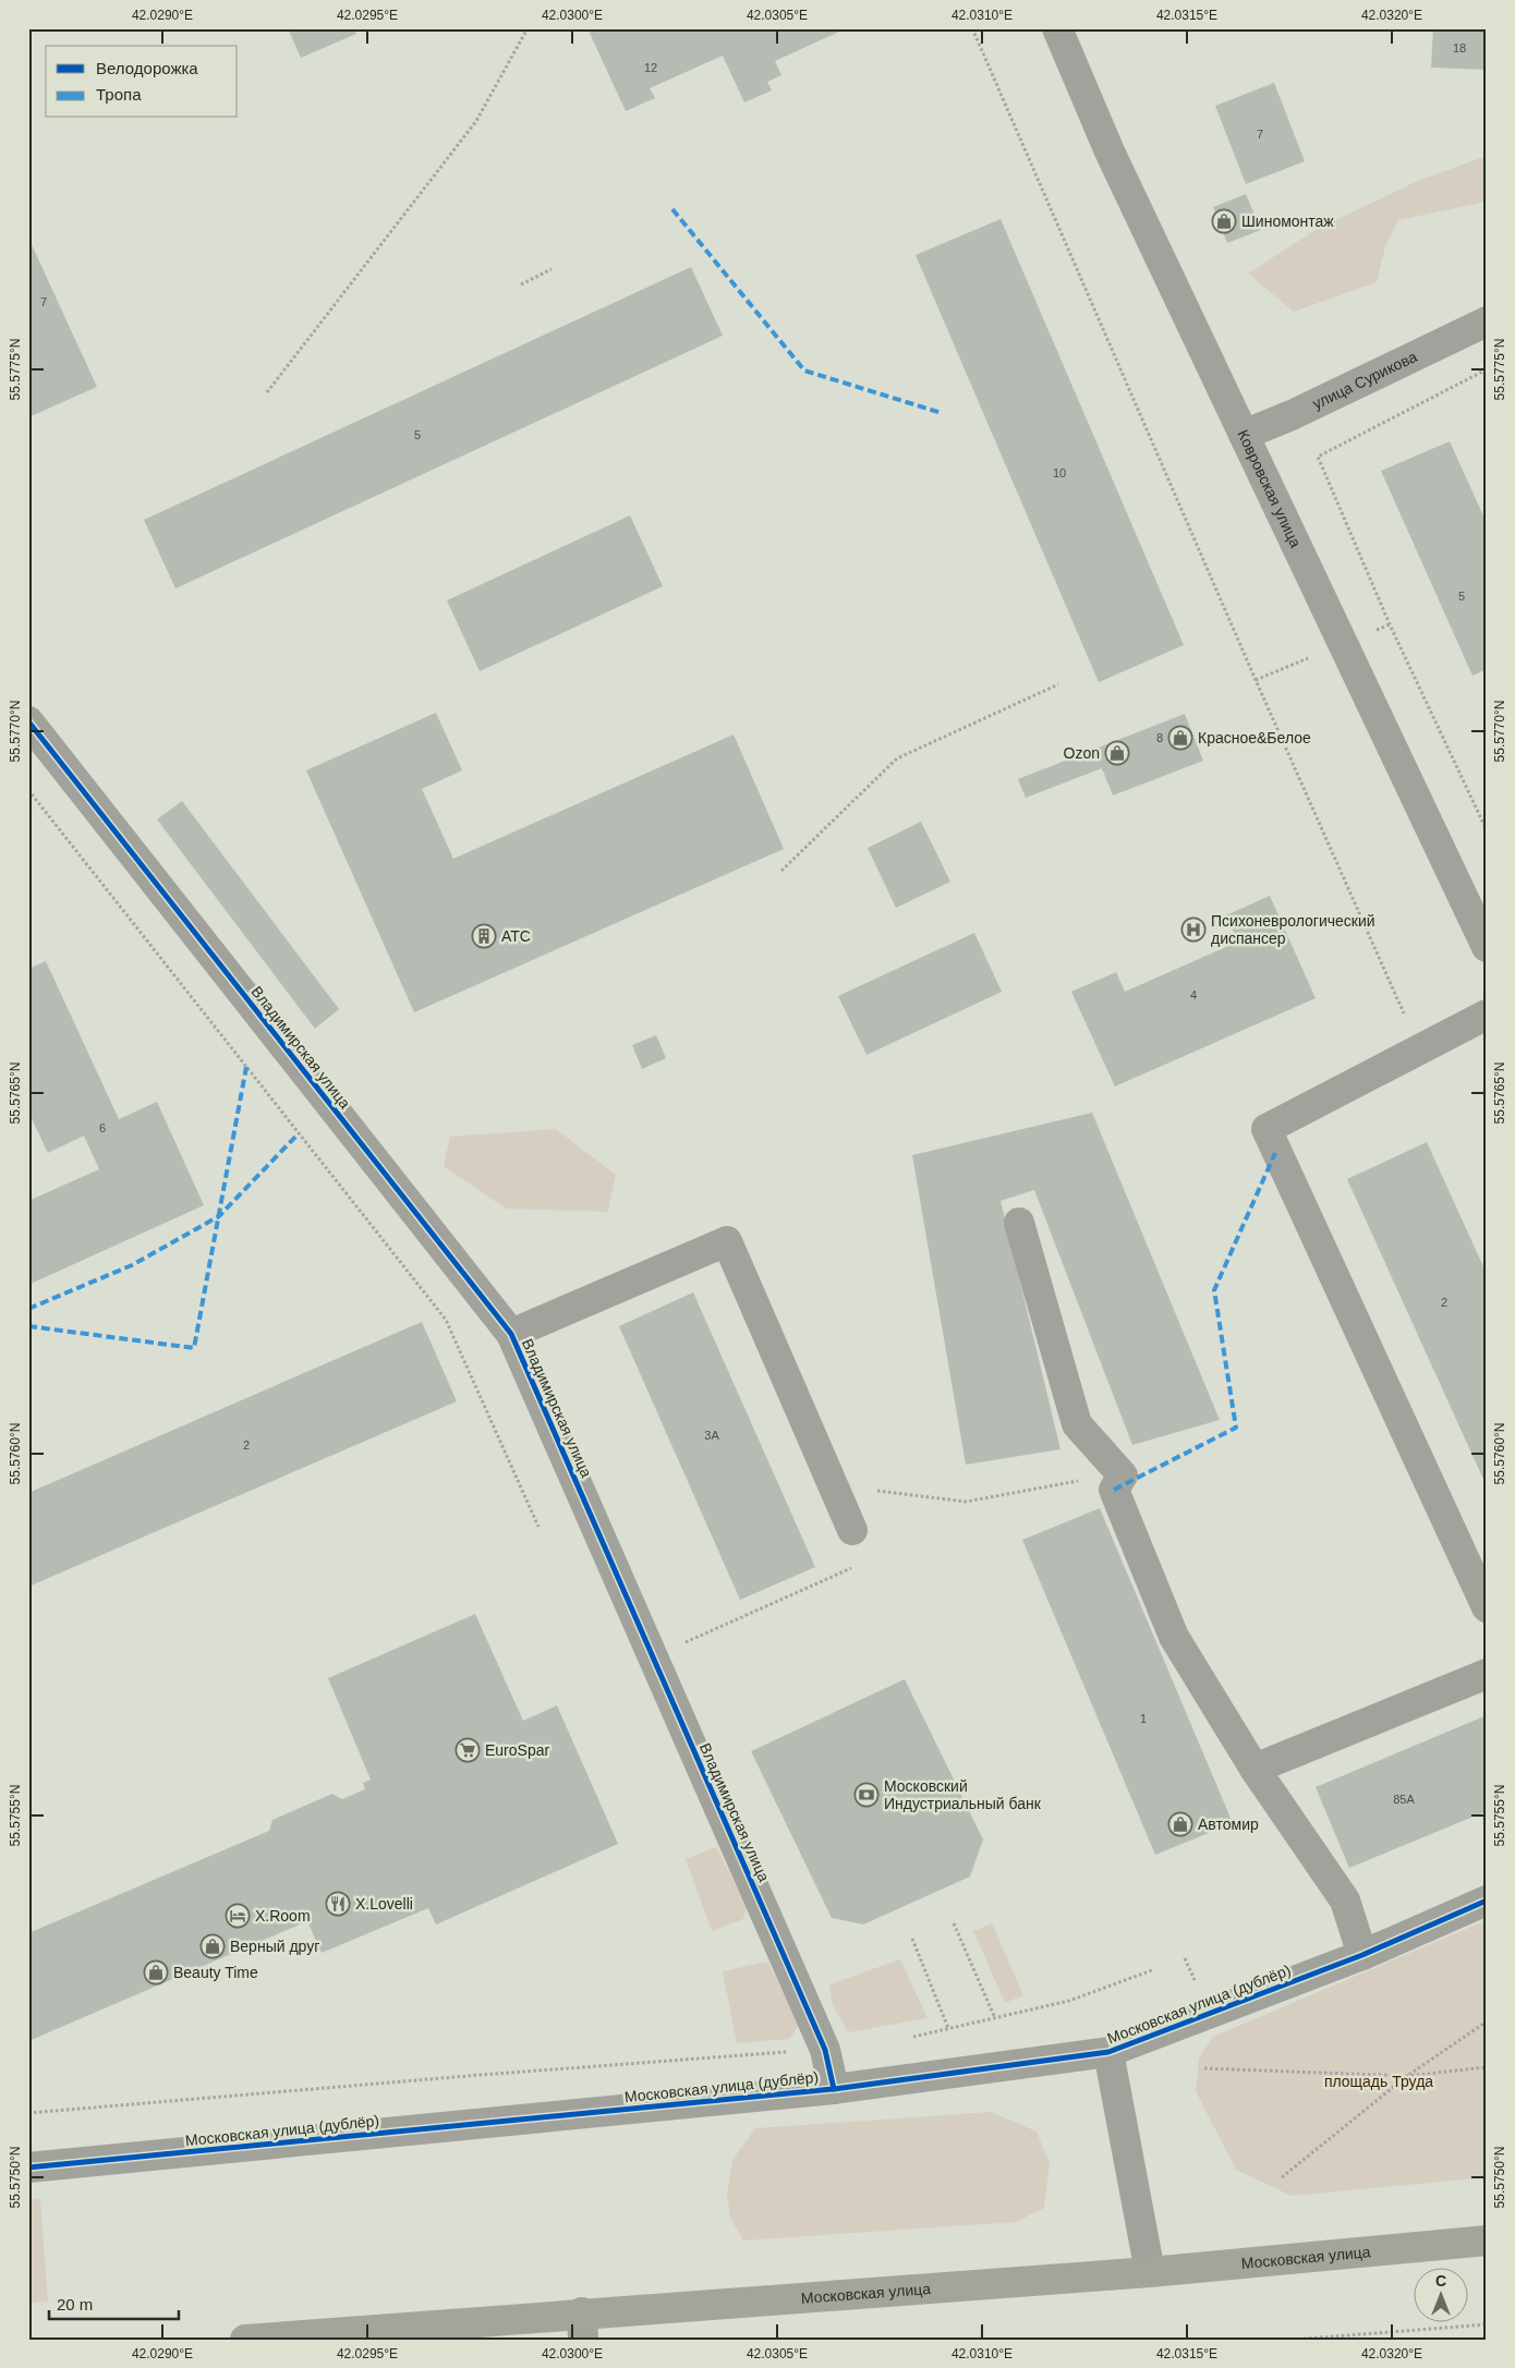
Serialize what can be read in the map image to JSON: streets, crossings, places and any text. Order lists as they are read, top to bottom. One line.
{"streets":{"main road":["Московская улица"],"street":["улица Сурикова","Ковровская улица","Владимирская улица","Московская улица (дублёр)"]},"crossings":[["улица Сурикова","Ковровская улица"],["Владимирская улица","Московская улица (дублёр)"],["Московская улица (дублёр)","Московская улица"]],"parks":["площадь Труда"],"places":{"shop":["Шиномонтаж","Красное&Белое","Ozon","Автомир","Верный друг","Beauty Time"],"hospital":["Психоневрологический диспансер"],"building":["АТС"],"supermarket":["EuroSpar"],"bank":["Московский Индустриальный банк"],"restaurant":["X.Lovelli"],"hotel":["Х.Room"]},"house_numbers":["18","12","7","7","5","10","5","8","4","6","2","3А","2","1","85А"],"legend":["Велодорожка","Тропа"],"scale_bar":"20 m","north":"top","coordinates":["42.0290°E","42.0295°E","42.0300°E","42.0305°E","42.0310°E","42.0315°E","42.0320°E","55.5775°N","55.5770°N","55.5765°N","55.5760°N","55.5755°N","55.5750°N"]}
